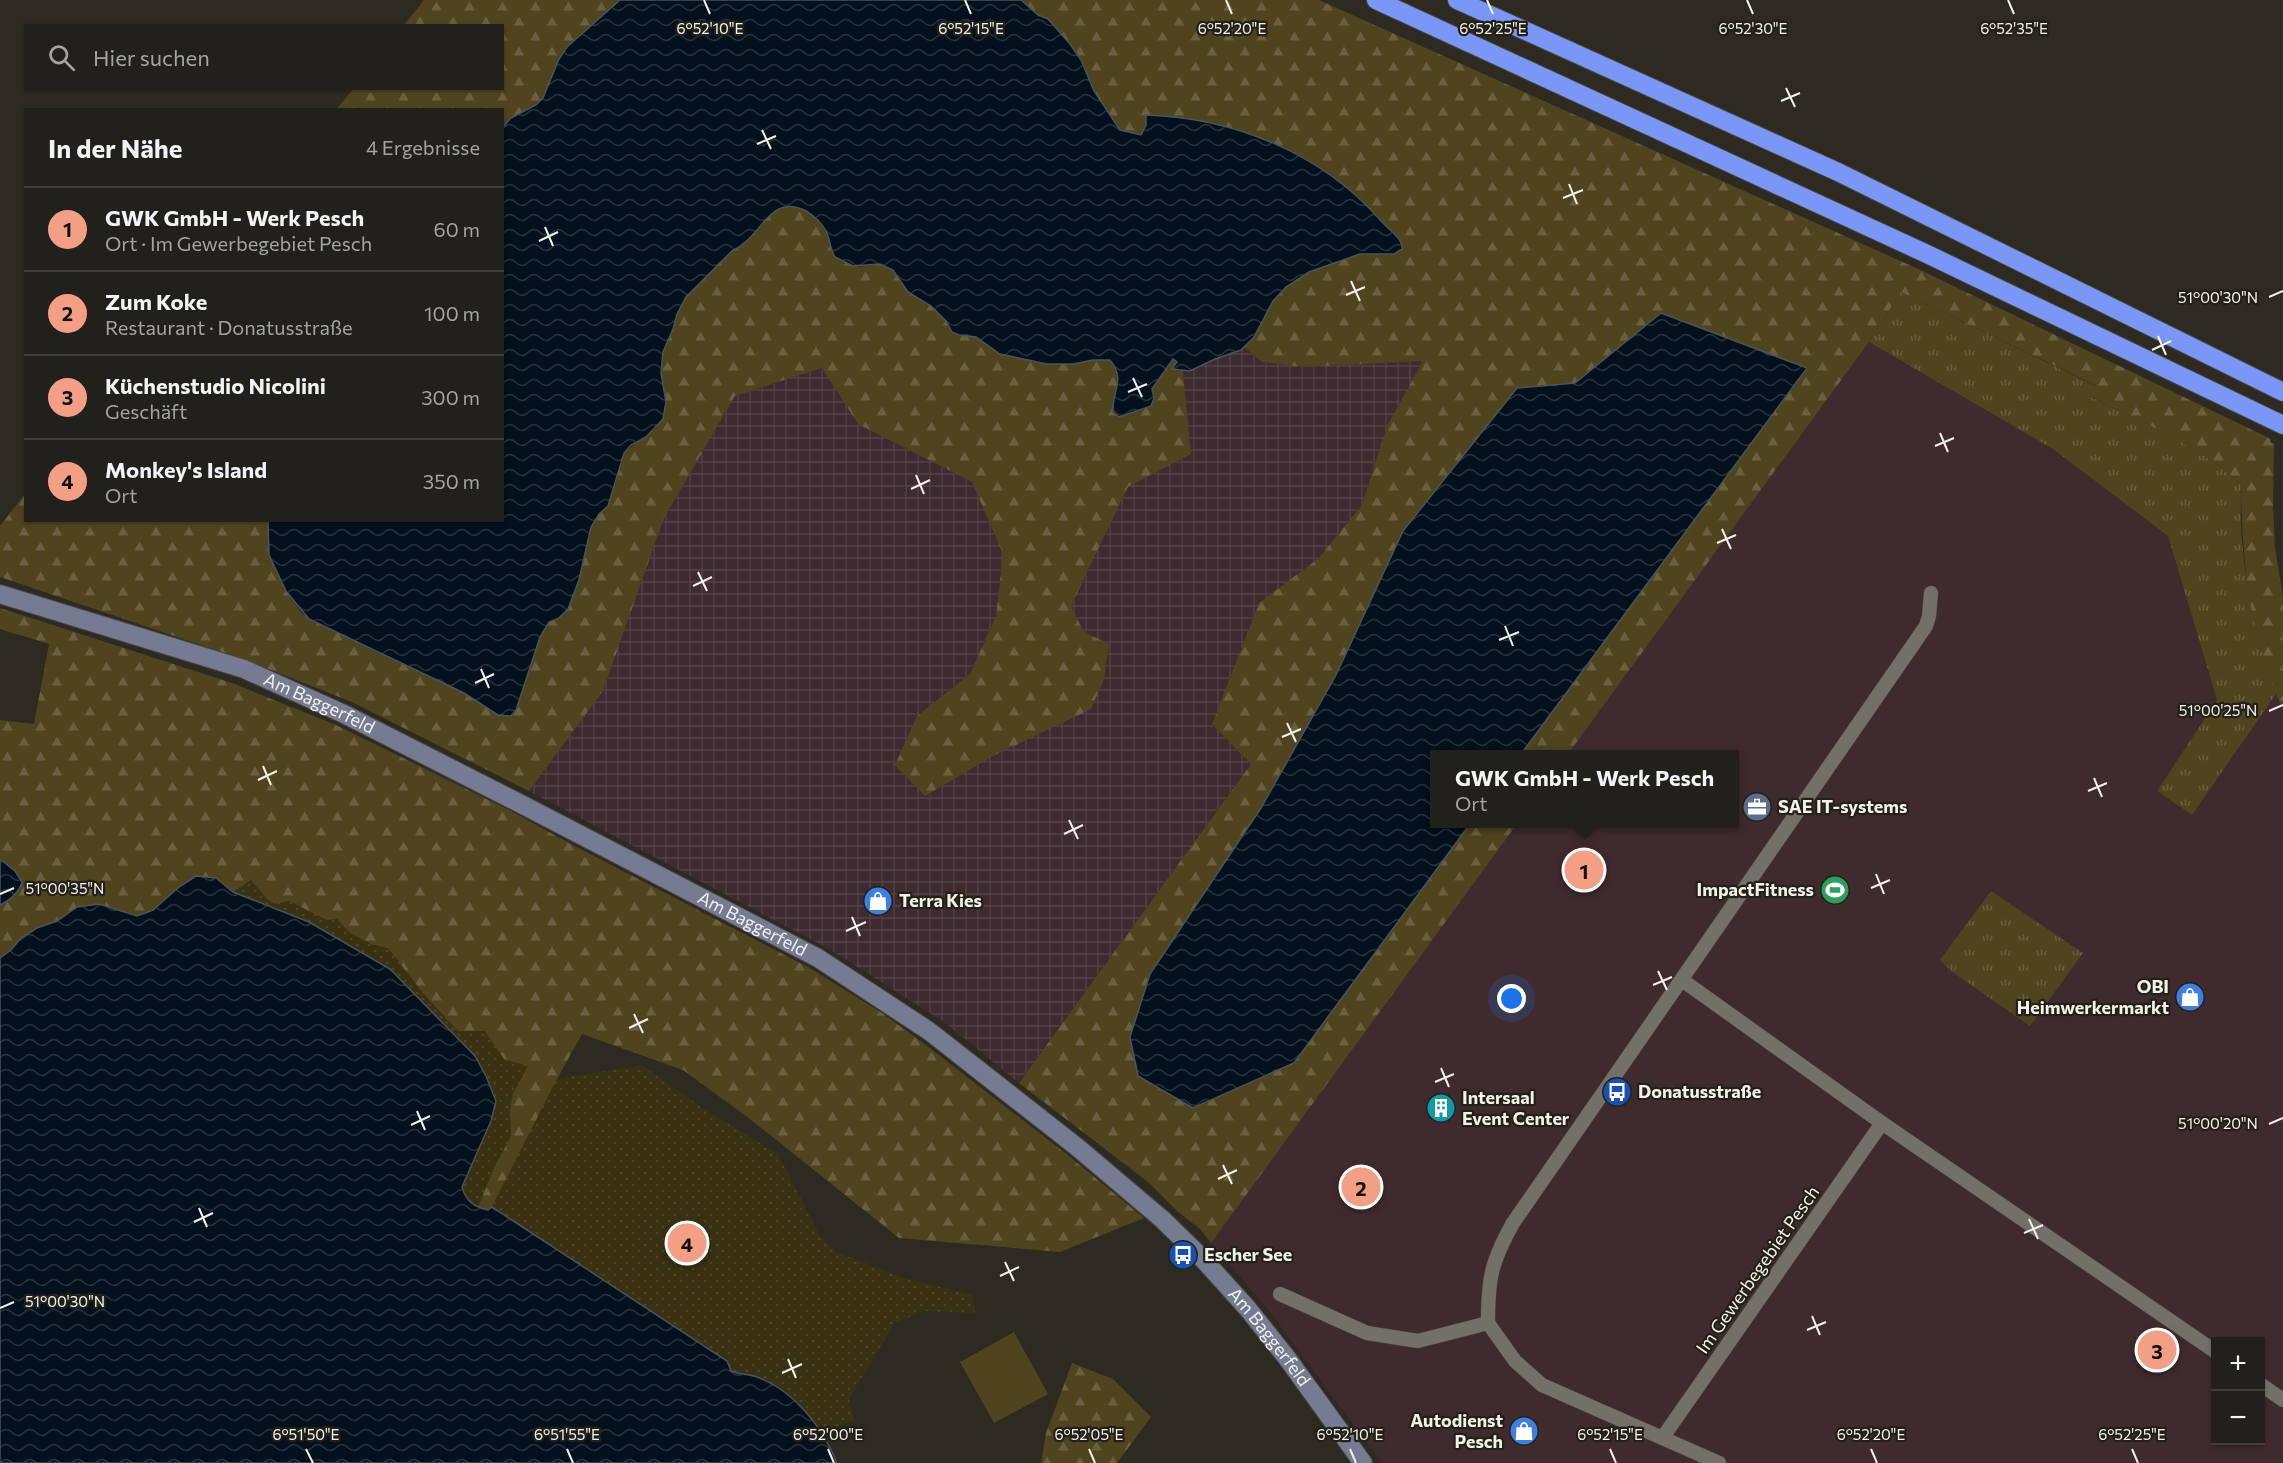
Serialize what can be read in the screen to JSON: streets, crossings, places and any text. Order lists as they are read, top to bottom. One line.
{"streets":{"main road":["Am Baggerfeld"],"street":["Im Gewerbegebiet Pesch"]},"places":{"office":["SAE IT-systems"],"sports":["ImpactFitness"],"shop":["Terra Kies","OBI Heimwerkermarkt","Autodienst Pesch"],"bus stop":["Donatusstraße","Escher See"],"building":["Intersaal Event Center"]},"page":{"search":"Hier suchen","heading":["In der Nähe","4 Ergebnisse"],"list":[{"mark":"1","name":"GWK GmbH - Werk Pesch","note":"Ort · Im Gewerbegebiet Pesch","value":"60 m"},{"mark":"2","name":"Zum Koke","note":"Restaurant · Donatusstraße","value":"100 m"},{"mark":"3","name":"Küchenstudio Nicolini","note":"Geschäft","value":"300 m"},{"mark":"4","name":"Monkey's Island","note":"Ort","value":"350 m"}],"popup":["GWK GmbH - Werk Pesch","Ort"],"pins":["1","2","4","3"],"map_buttons":["+","−"]},"coordinates":["6°52'10\"E","6°52'15\"E","6°52'20\"E","6°52'25\"E","6°52'30\"E","6°52'35\"E","51°00'30\"N","51°00'25\"N","51°00'35\"N","51°00'20\"N","6°51'50\"E","6°51'55\"E","6°52'00\"E","6°52'05\"E"]}
